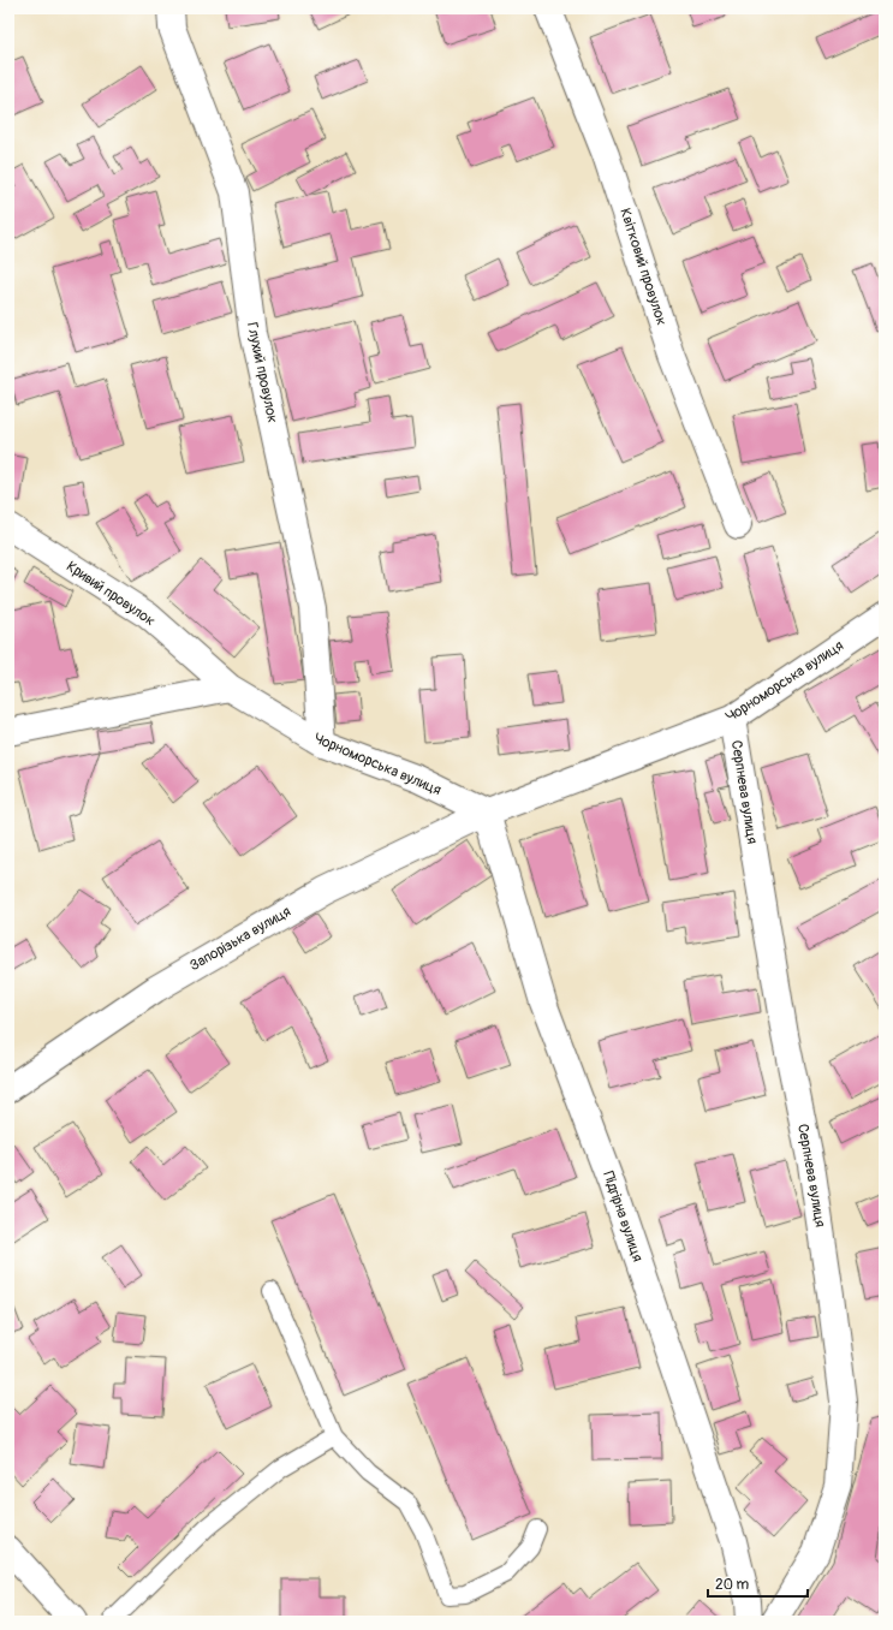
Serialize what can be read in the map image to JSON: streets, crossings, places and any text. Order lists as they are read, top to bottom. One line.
{"streets":{"street":["Квітковий провулок","Глухий провулок","Кривий провулок","Чорноморська вулиця","Серпнева вулиця","Запорізька вулиця","Підгірна вулиця"]},"crossings":[["Глухий провулок","Чорноморська вулиця"],["Кривий провулок","Чорноморська вулиця"],["Чорноморська вулиця","Серпнева вулиця"],["Чорноморська вулиця","Запорізька вулиця"],["Чорноморська вулиця","Підгірна вулиця"],["Запорізька вулиця","Підгірна вулиця"]],"scale_bar":"20 m"}
